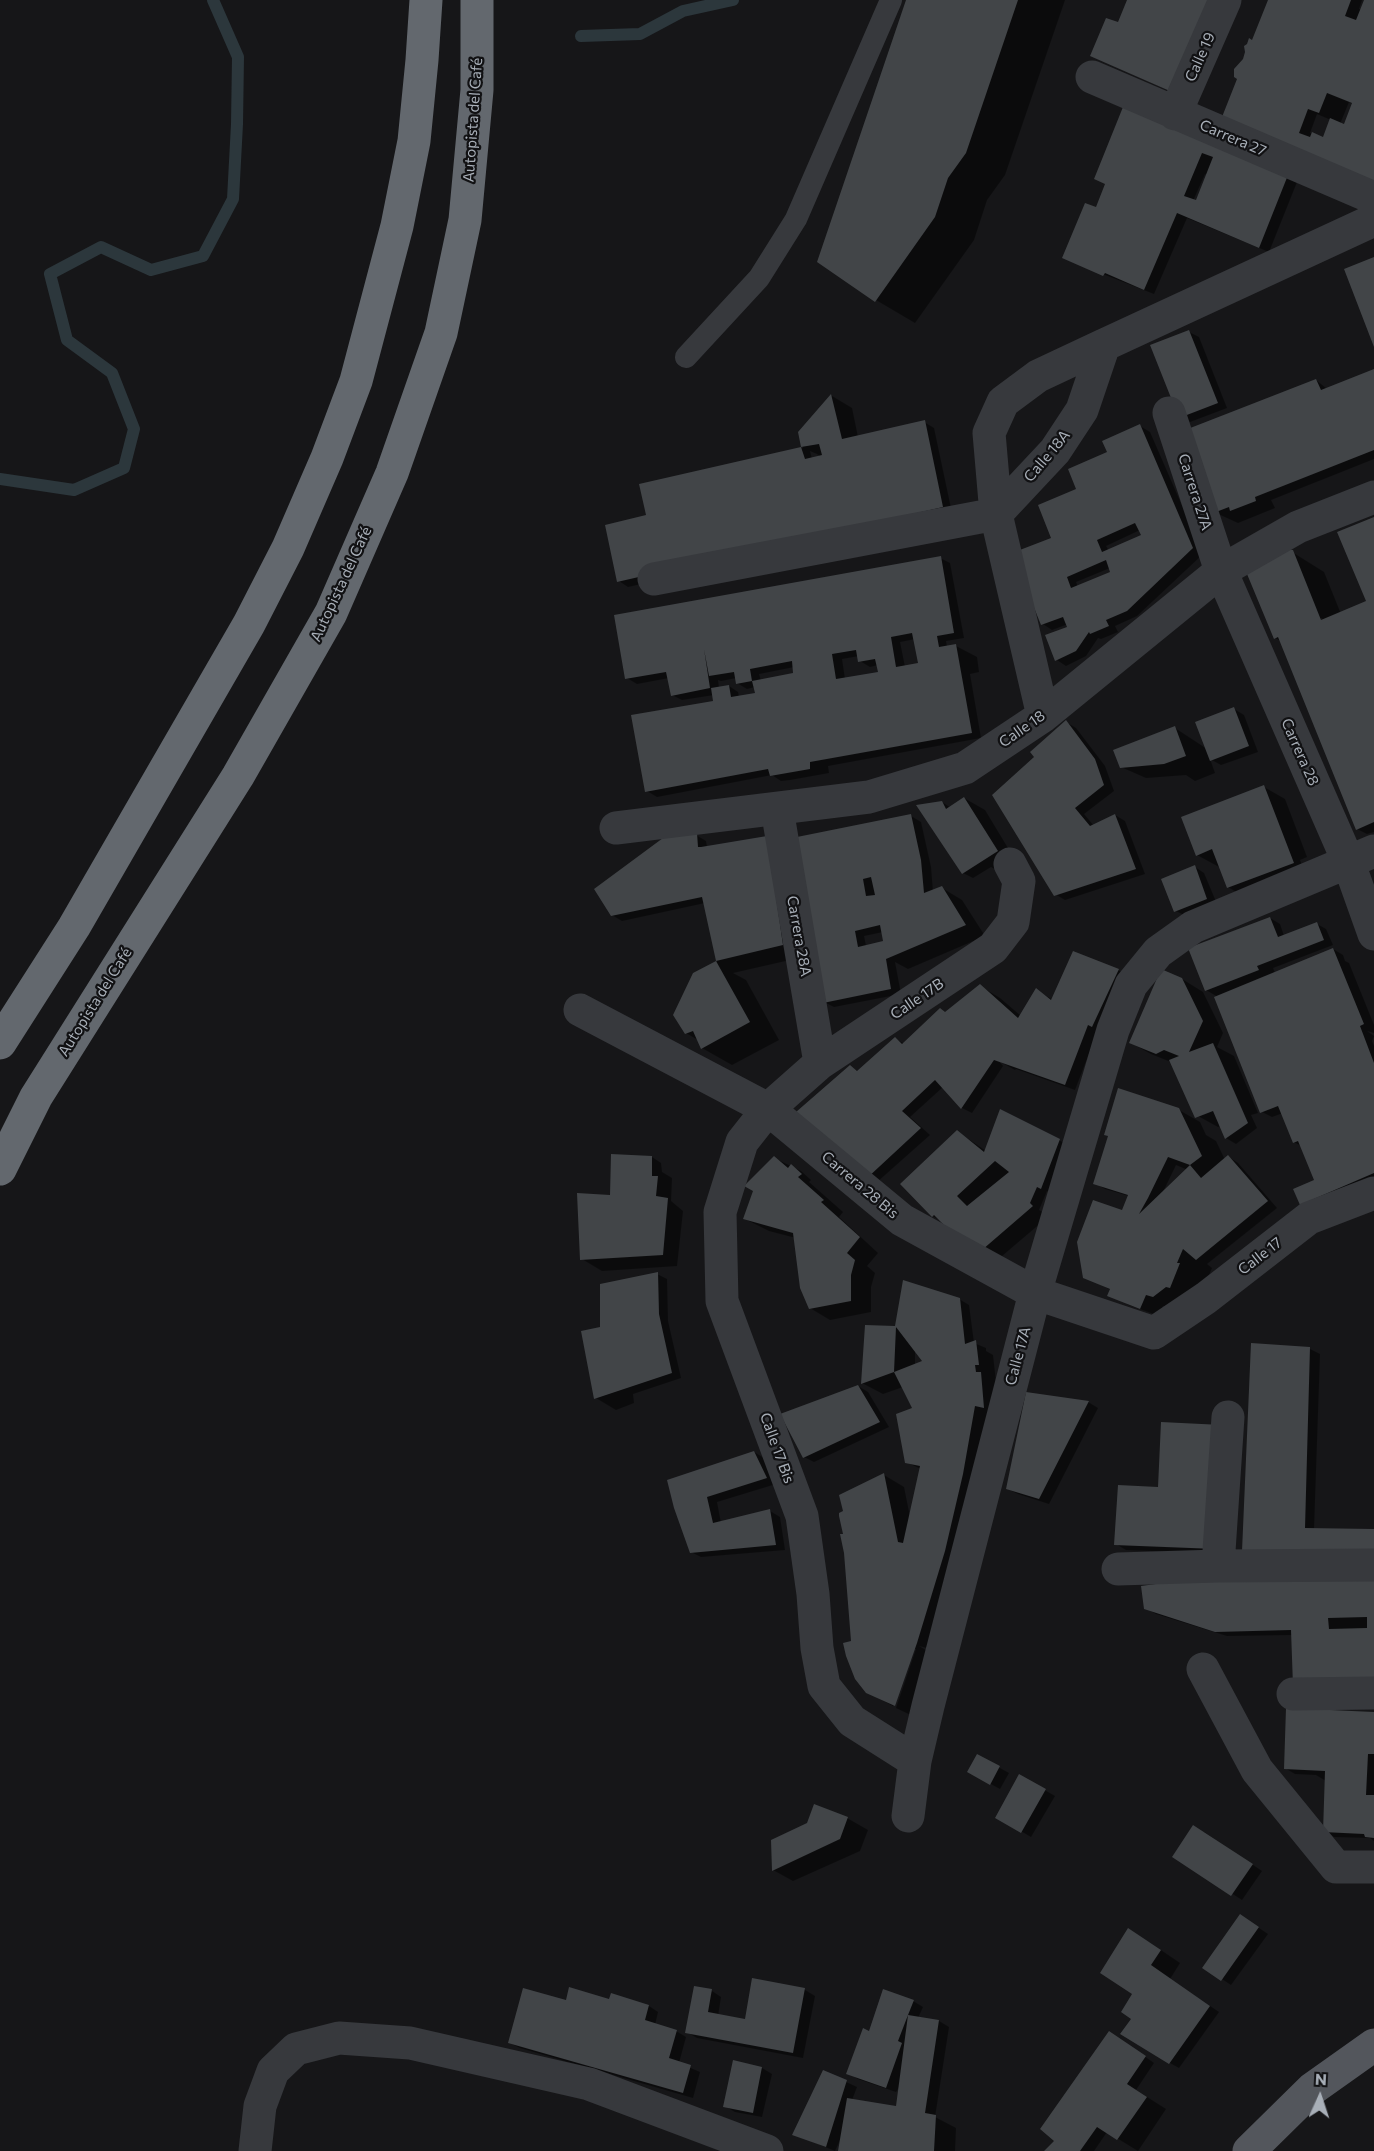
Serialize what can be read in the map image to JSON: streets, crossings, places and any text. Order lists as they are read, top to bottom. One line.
{"streets":{"highway":["Autopista del Café"],"street":["Calle 19","Carrera 27","Calle 18A","Carrera 27A","Calle 18","Carrera 28","Carrera 28A","Calle 17B","Carrera 28 Bis","Calle 17","Calle 17A","Calle 17 Bis"]},"crossings":[["Calle 19","Carrera 27"],["Carrera 27A","Calle 18"],["Carrera 27A","Carrera 28"],["Calle 18","Carrera 28"],["Calle 18","Carrera 28A"],["Carrera 28","Calle 17A"],["Carrera 28A","Calle 17B"],["Calle 17B","Carrera 28 Bis"],["Calle 17B","Calle 17 Bis"],["Carrera 28 Bis","Calle 17"],["Carrera 28 Bis","Calle 17A"],["Carrera 28 Bis","Calle 17 Bis"],["Calle 17A","Calle 17 Bis"]],"north":"top"}
